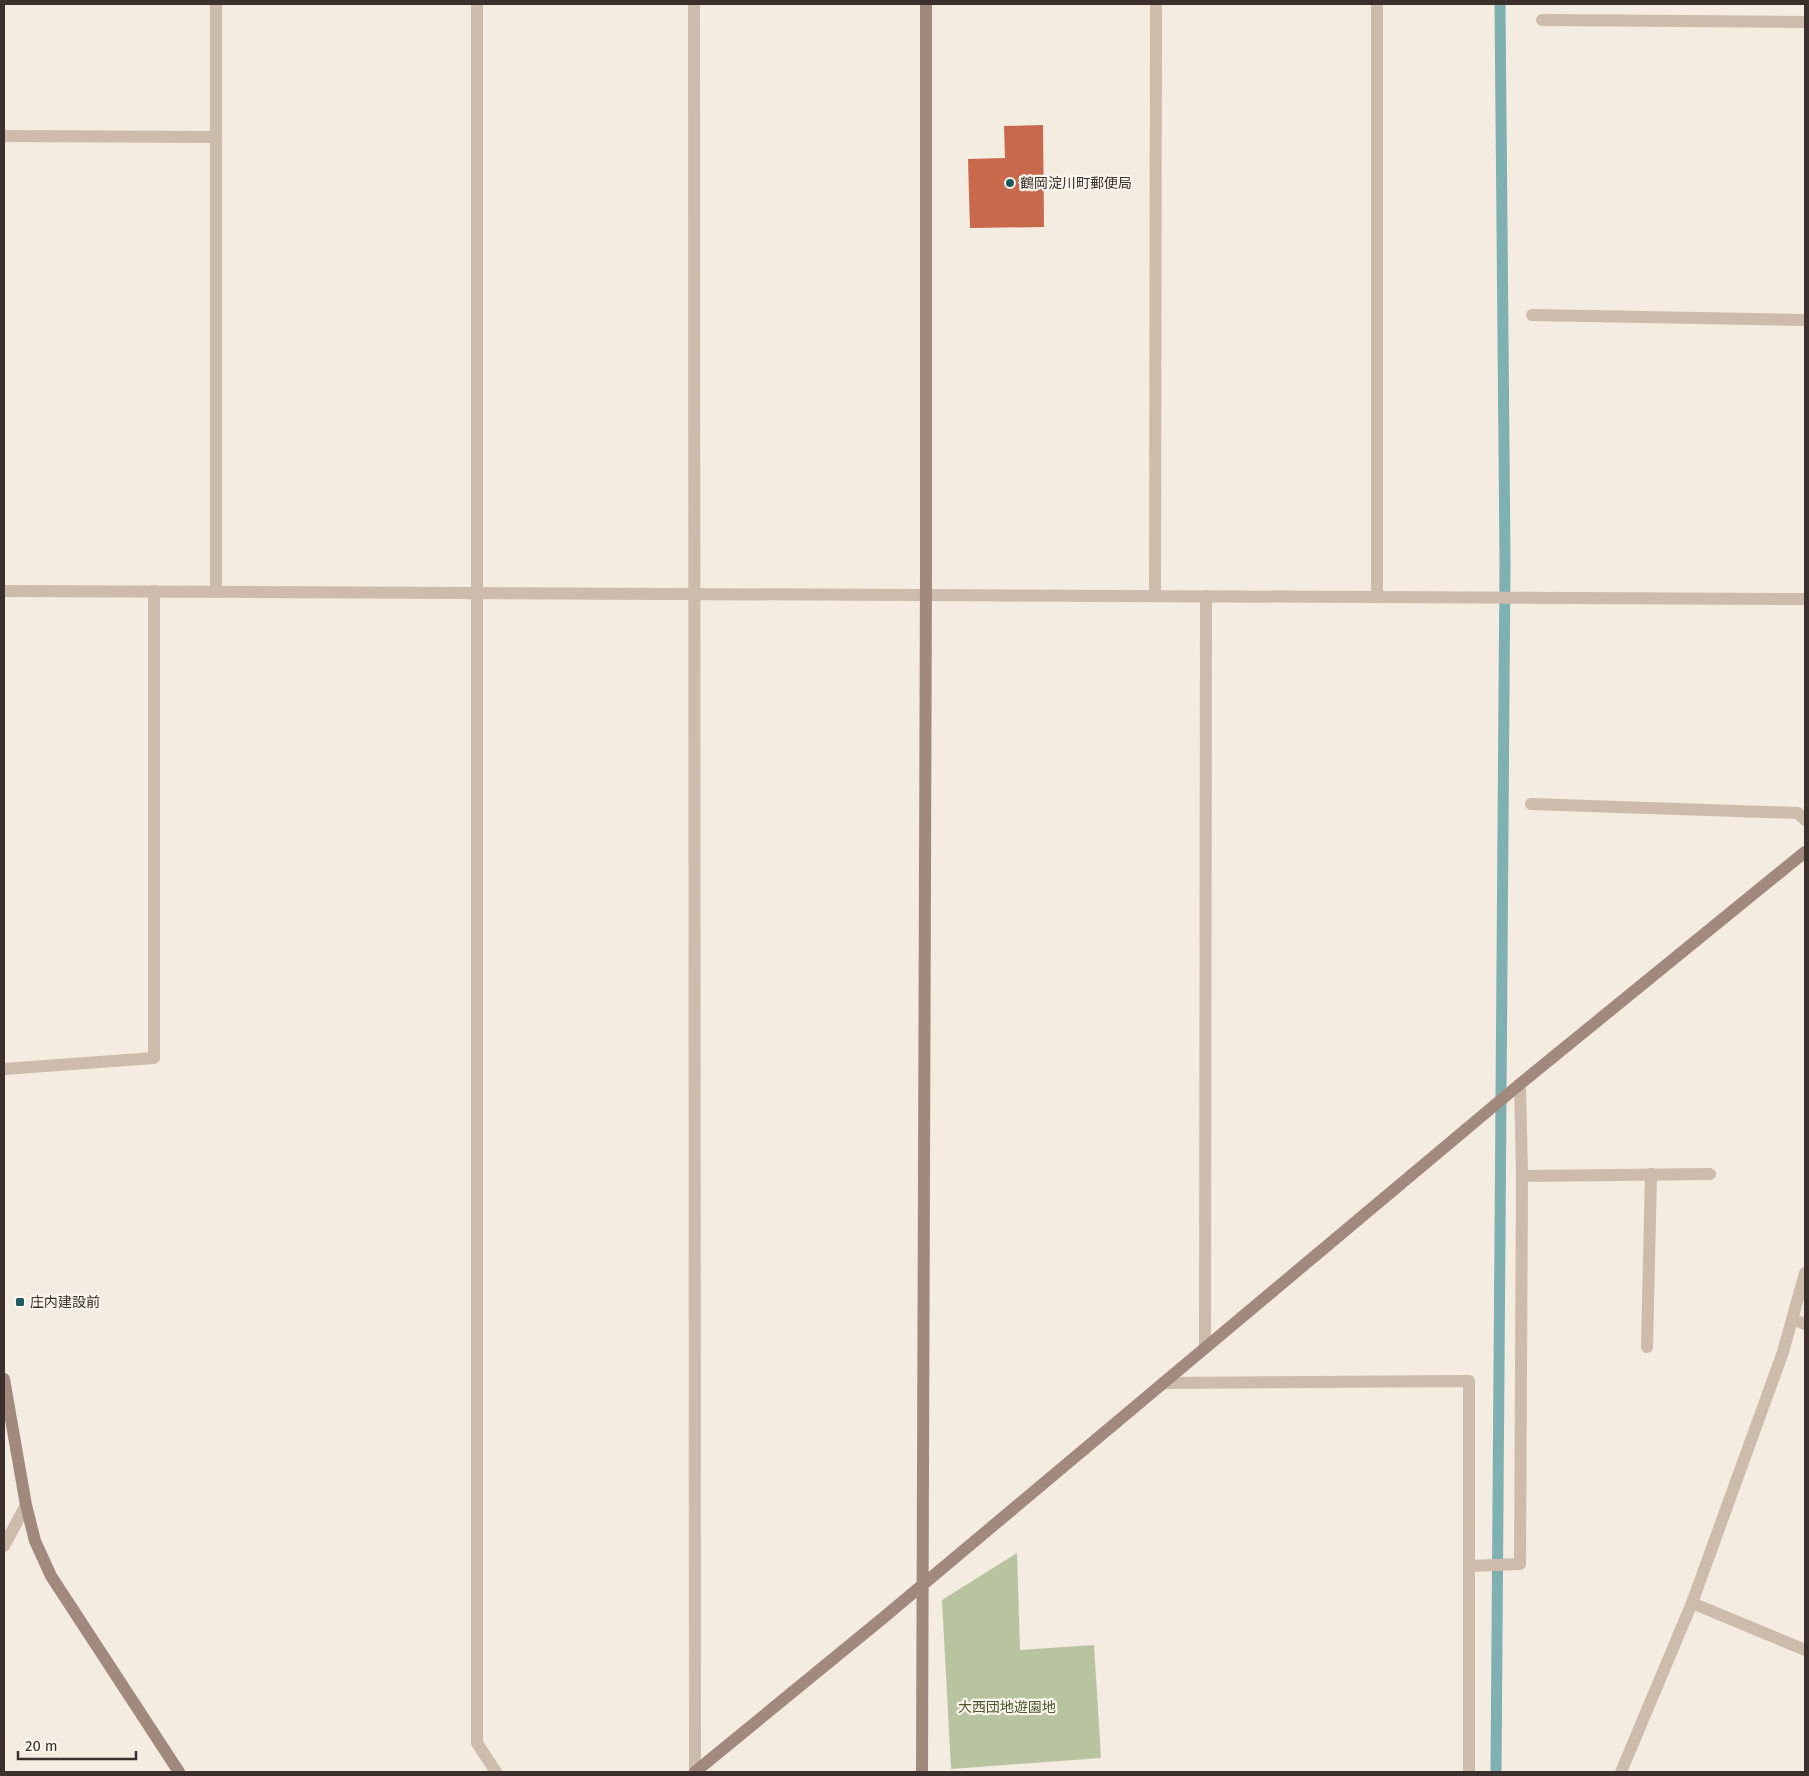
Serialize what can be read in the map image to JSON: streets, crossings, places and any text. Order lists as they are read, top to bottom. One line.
{"parks":["大西団地遊園地"],"places":{"other":["鶴岡淀川町郵便局"],"transit":["庄内建設前"]},"scale_bar":"20 m"}
